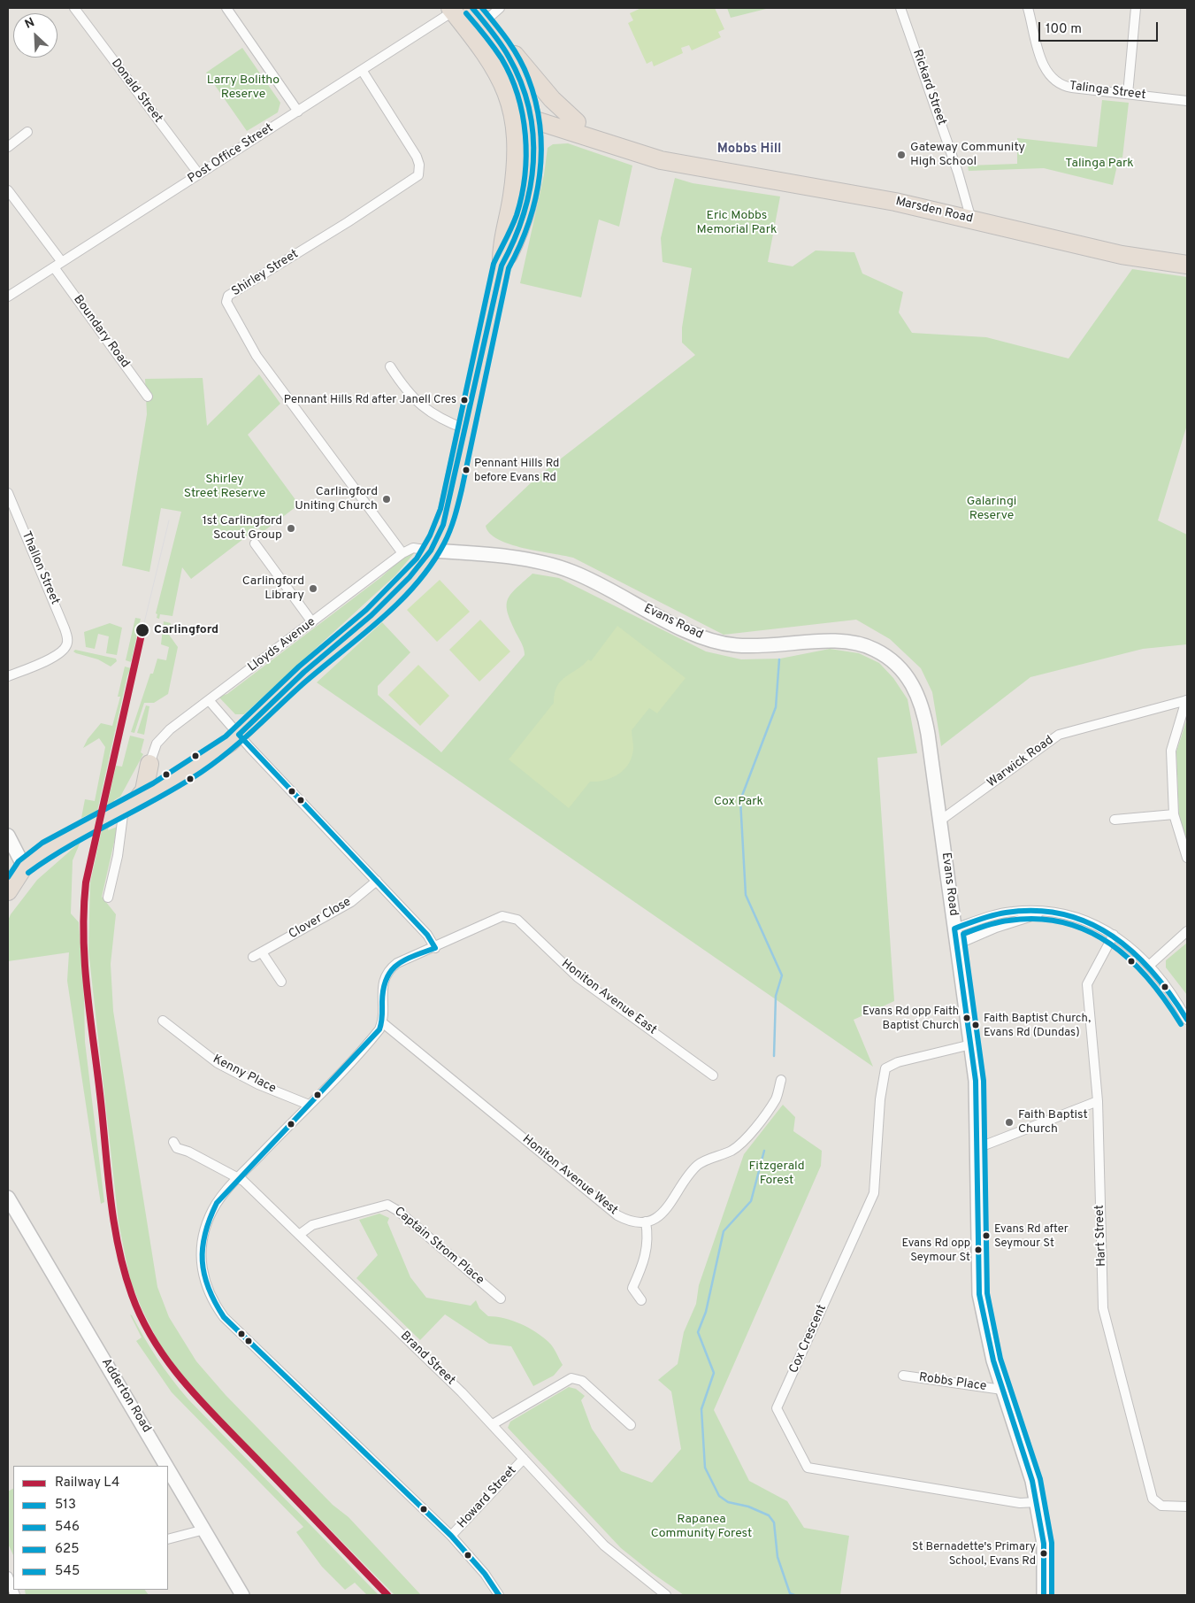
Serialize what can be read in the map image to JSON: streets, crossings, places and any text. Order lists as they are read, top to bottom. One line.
{"streets":{"highway":["Marsden Road"],"street":["Rickard Street","Donald Street","Talinga Street","Post Office Street","Shirley Street","Boundary Road","Thallon Street","Evans Road","Lloyds Avenue","Warwick Road","Clover Close","Honiton Avenue East","Kenny Place","Honiton Avenue West","Hart Street","Captain Strom Place","Cox Crescent","Brand Street","Robbs Place","Adderton Road","Howard Street"]},"crossings":[["Rickard Street","Marsden Road"],["Donald Street","Post Office Street"],["Post Office Street","Shirley Street"],["Post Office Street","Boundary Road"],["Shirley Street","Lloyds Avenue"],["Evans Road","Lloyds Avenue"],["Evans Road","Warwick Road"],["Evans Road","Cox Crescent"],["Evans Road","Robbs Place"],["Honiton Avenue East","Honiton Avenue West"],["Captain Strom Place","Brand Street"],["Brand Street","Howard Street"]],"districts":["Mobbs Hill"],"parks":["Larry Bolitho Reserve","Talinga Park","Eric Mobbs Memorial Park","Shirley Street Reserve","Galaringi Reserve","Cox Park","Fitzgerald Forest","Rapanea Community Forest"],"places":["Gateway Community High School","Pennant Hills Rd after Janell Cres","Pennant Hills Rd before Evans Rd","Carlingford Uniting Church","1st Carlingford Scout Group","Carlingford Library","Carlingford","Evans Rd opp Faith Baptist Church","Faith Baptist Church, Evans Rd (Dundas)","Faith Baptist Church","Evans Rd after Seymour St","Evans Rd opp Seymour St","St Bernadette's Primary School, Evans Rd"],"lines":["transit line 513","transit line 546","transit line 625","rail line L4","transit line 545"],"legend":["Railway L4","513","546","625","545"],"scale_bar":"100 m","north":"top left"}
